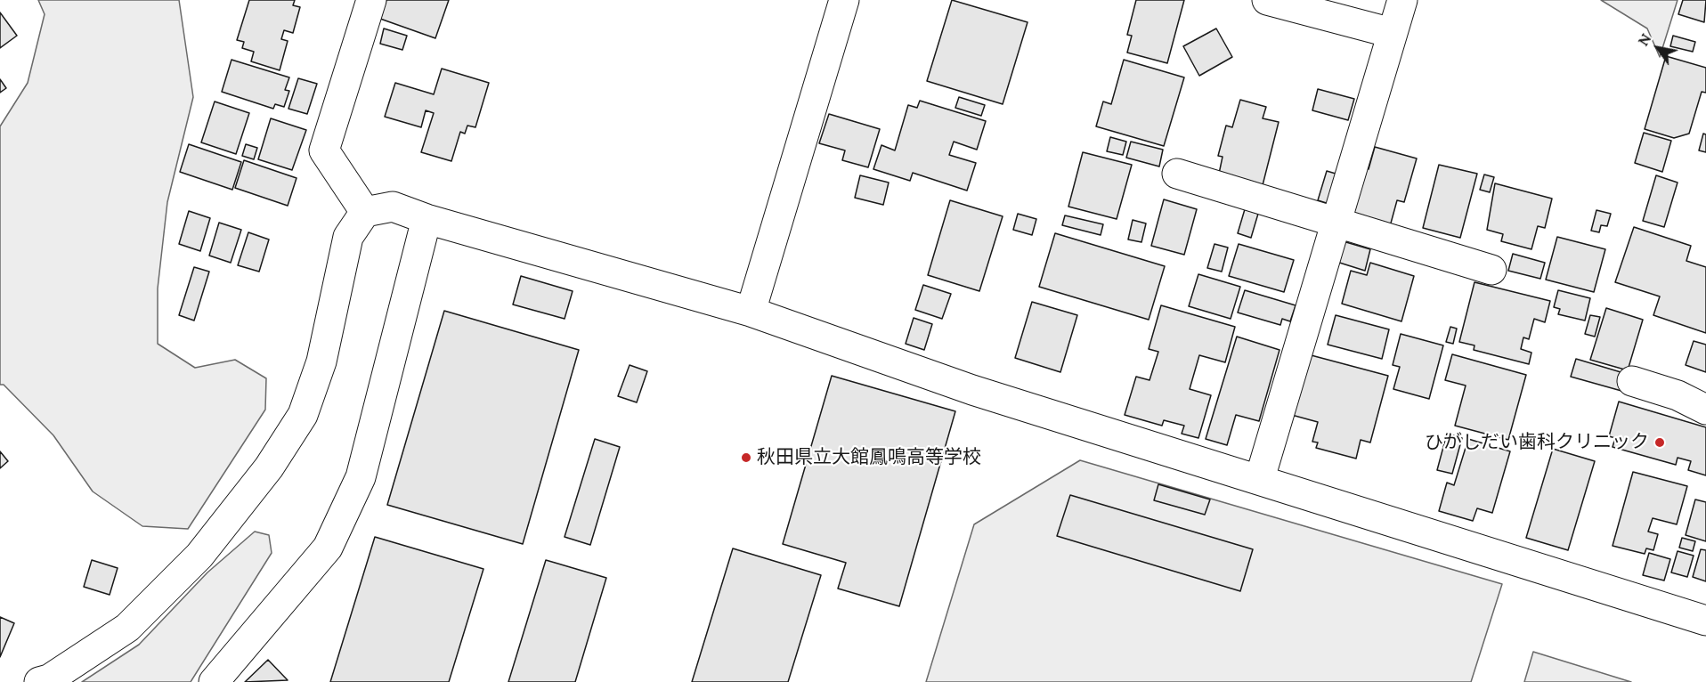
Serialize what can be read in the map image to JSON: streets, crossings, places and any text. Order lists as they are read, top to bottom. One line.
{"places":["ひがしだい歯科クリニック","秋田県立大館鳳鳴高等学校"],"north":"top left"}
